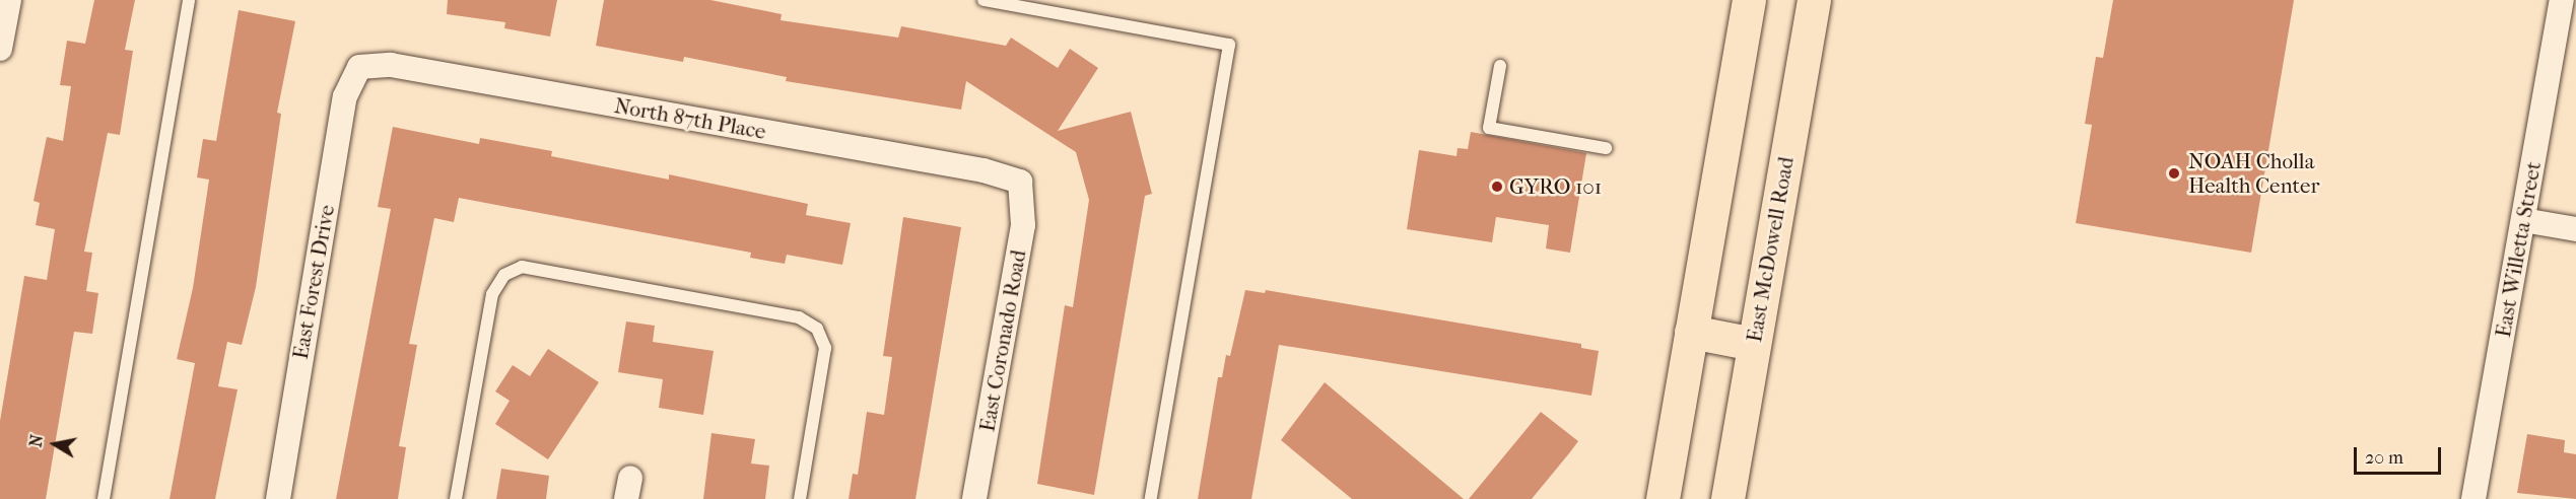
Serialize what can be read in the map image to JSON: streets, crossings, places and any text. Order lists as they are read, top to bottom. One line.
{"streets":{"main road":["East McDowell Road"],"street":["North 87th Place","East Willetta Street","East Forest Drive","East Coronado Road"]},"crossings":[["North 87th Place","East Forest Drive"],["North 87th Place","East Coronado Road"]],"places":["NOAH Cholla Health Center","GYRO 101"],"scale_bar":"20 m","north":"left"}
